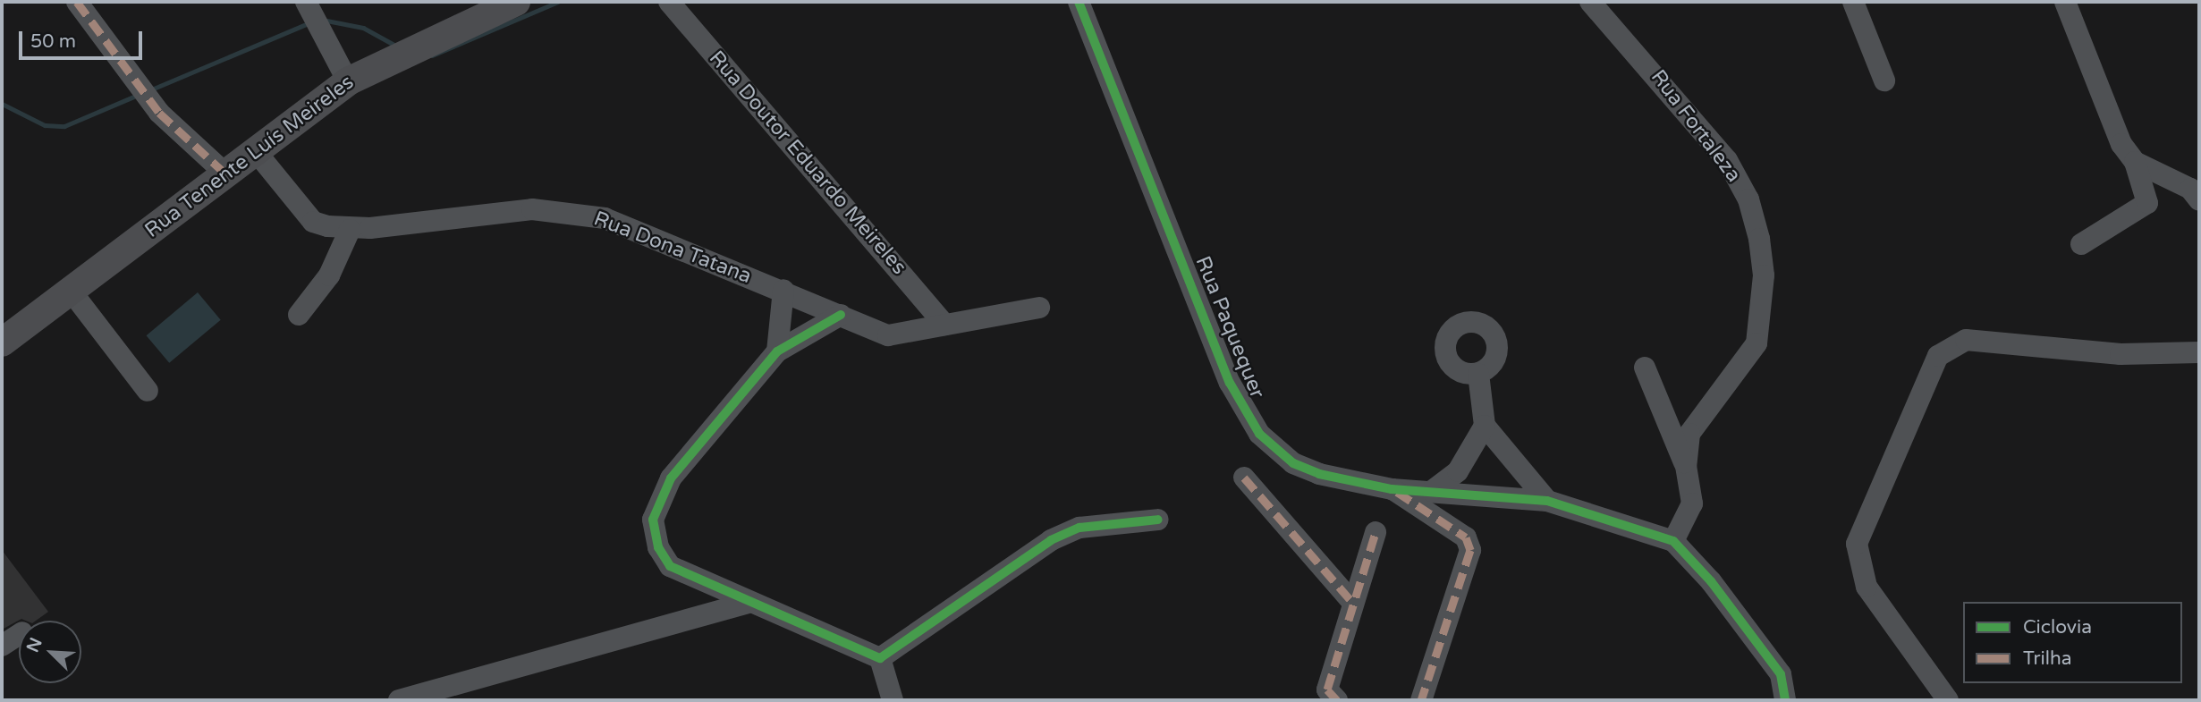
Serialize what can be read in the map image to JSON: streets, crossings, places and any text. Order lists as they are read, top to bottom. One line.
{"streets":{"main road":["Rua Tenente Luís Meireles"],"street":["Rua Fortaleza","Rua Doutor Eduardo Meireles","Rua Dona Tatana","Rua Paquequer"]},"crossings":[["Rua Fortaleza","Rua Paquequer"],["Rua Tenente Luís Meireles","Rua Dona Tatana"],["Rua Doutor Eduardo Meireles","Rua Dona Tatana"]],"legend":["Ciclovia","Trilha"],"scale_bar":"50 m","north":"top left"}
